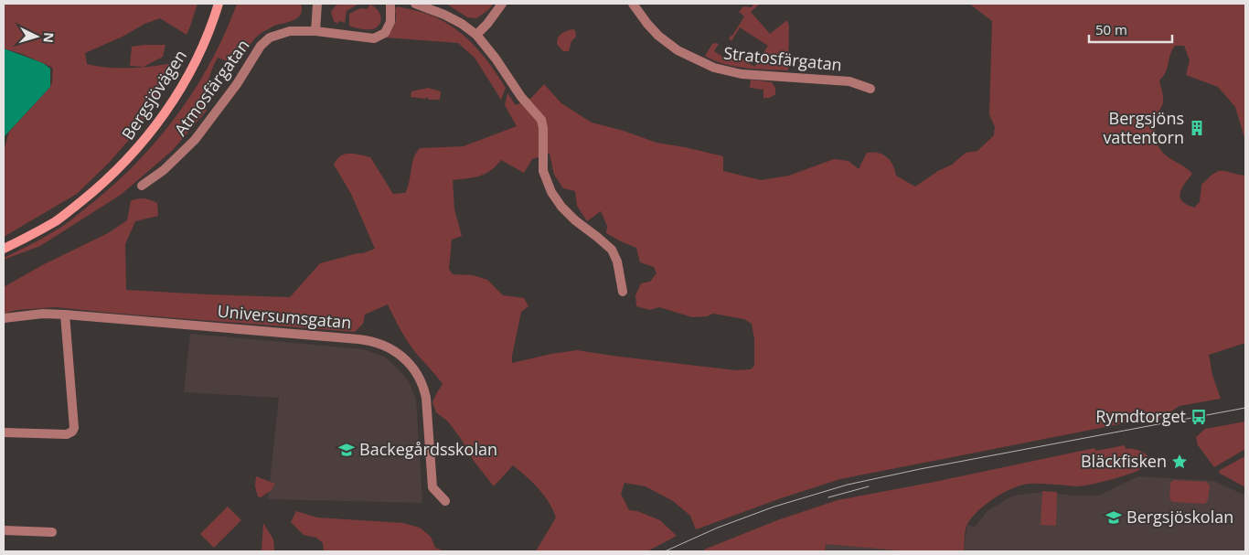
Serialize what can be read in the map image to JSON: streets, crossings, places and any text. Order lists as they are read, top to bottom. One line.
{"streets":{"street":["Stratosfärgatan","Atmosfärgatan","Bergsjövägen","Universumsgatan"]},"places":{"building":["Bergsjöns vattentorn"],"bus stop":["Rymdtorget"],"school or university":["Backegårdsskolan","Bergsjöskolan"],"place":["Bläckfisken"]},"scale_bar":"50 m","north":"right"}
